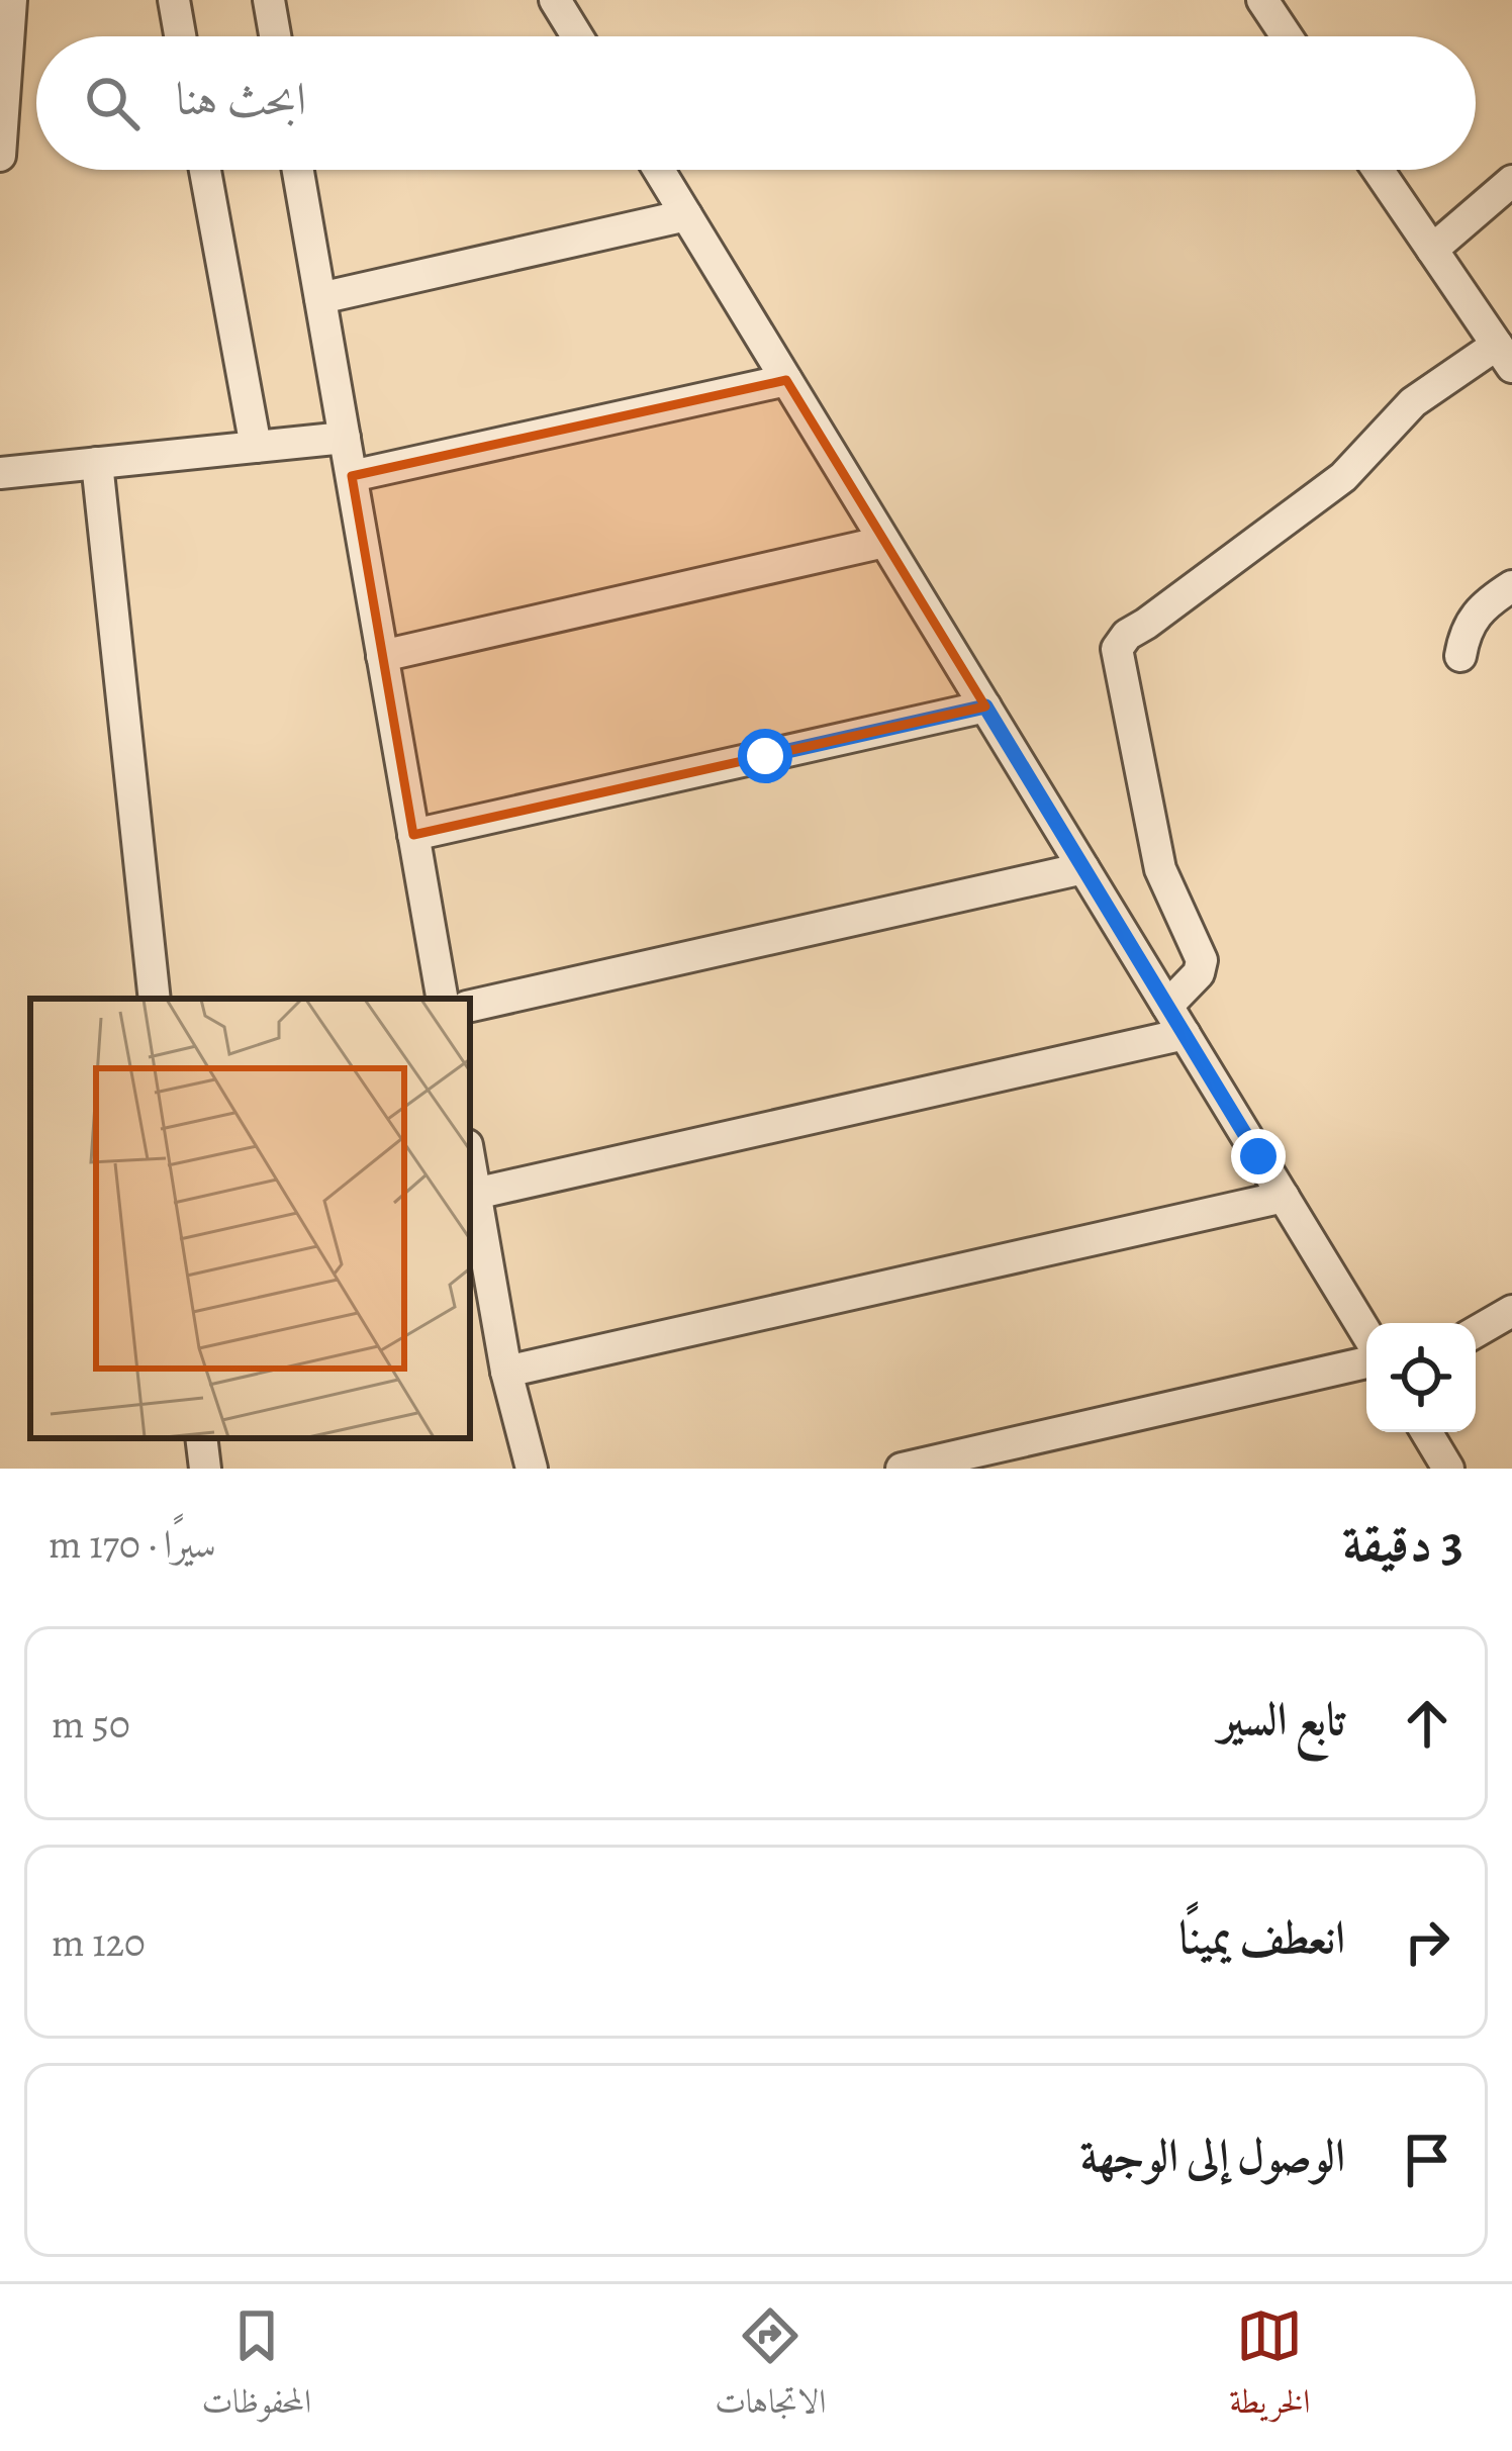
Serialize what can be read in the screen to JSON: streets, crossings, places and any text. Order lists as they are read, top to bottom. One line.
{"page":{"search":"ابحث هنا","heading":["3 دقيقة","سيرًا · 170 m"],"list":[["تابع السير","50 m"],["انعطف يمينًا","120 m"],"الوصول إلى الوجهة"],"nav":["الخريطة","الاتجاهات","المحفوظات"]}}
